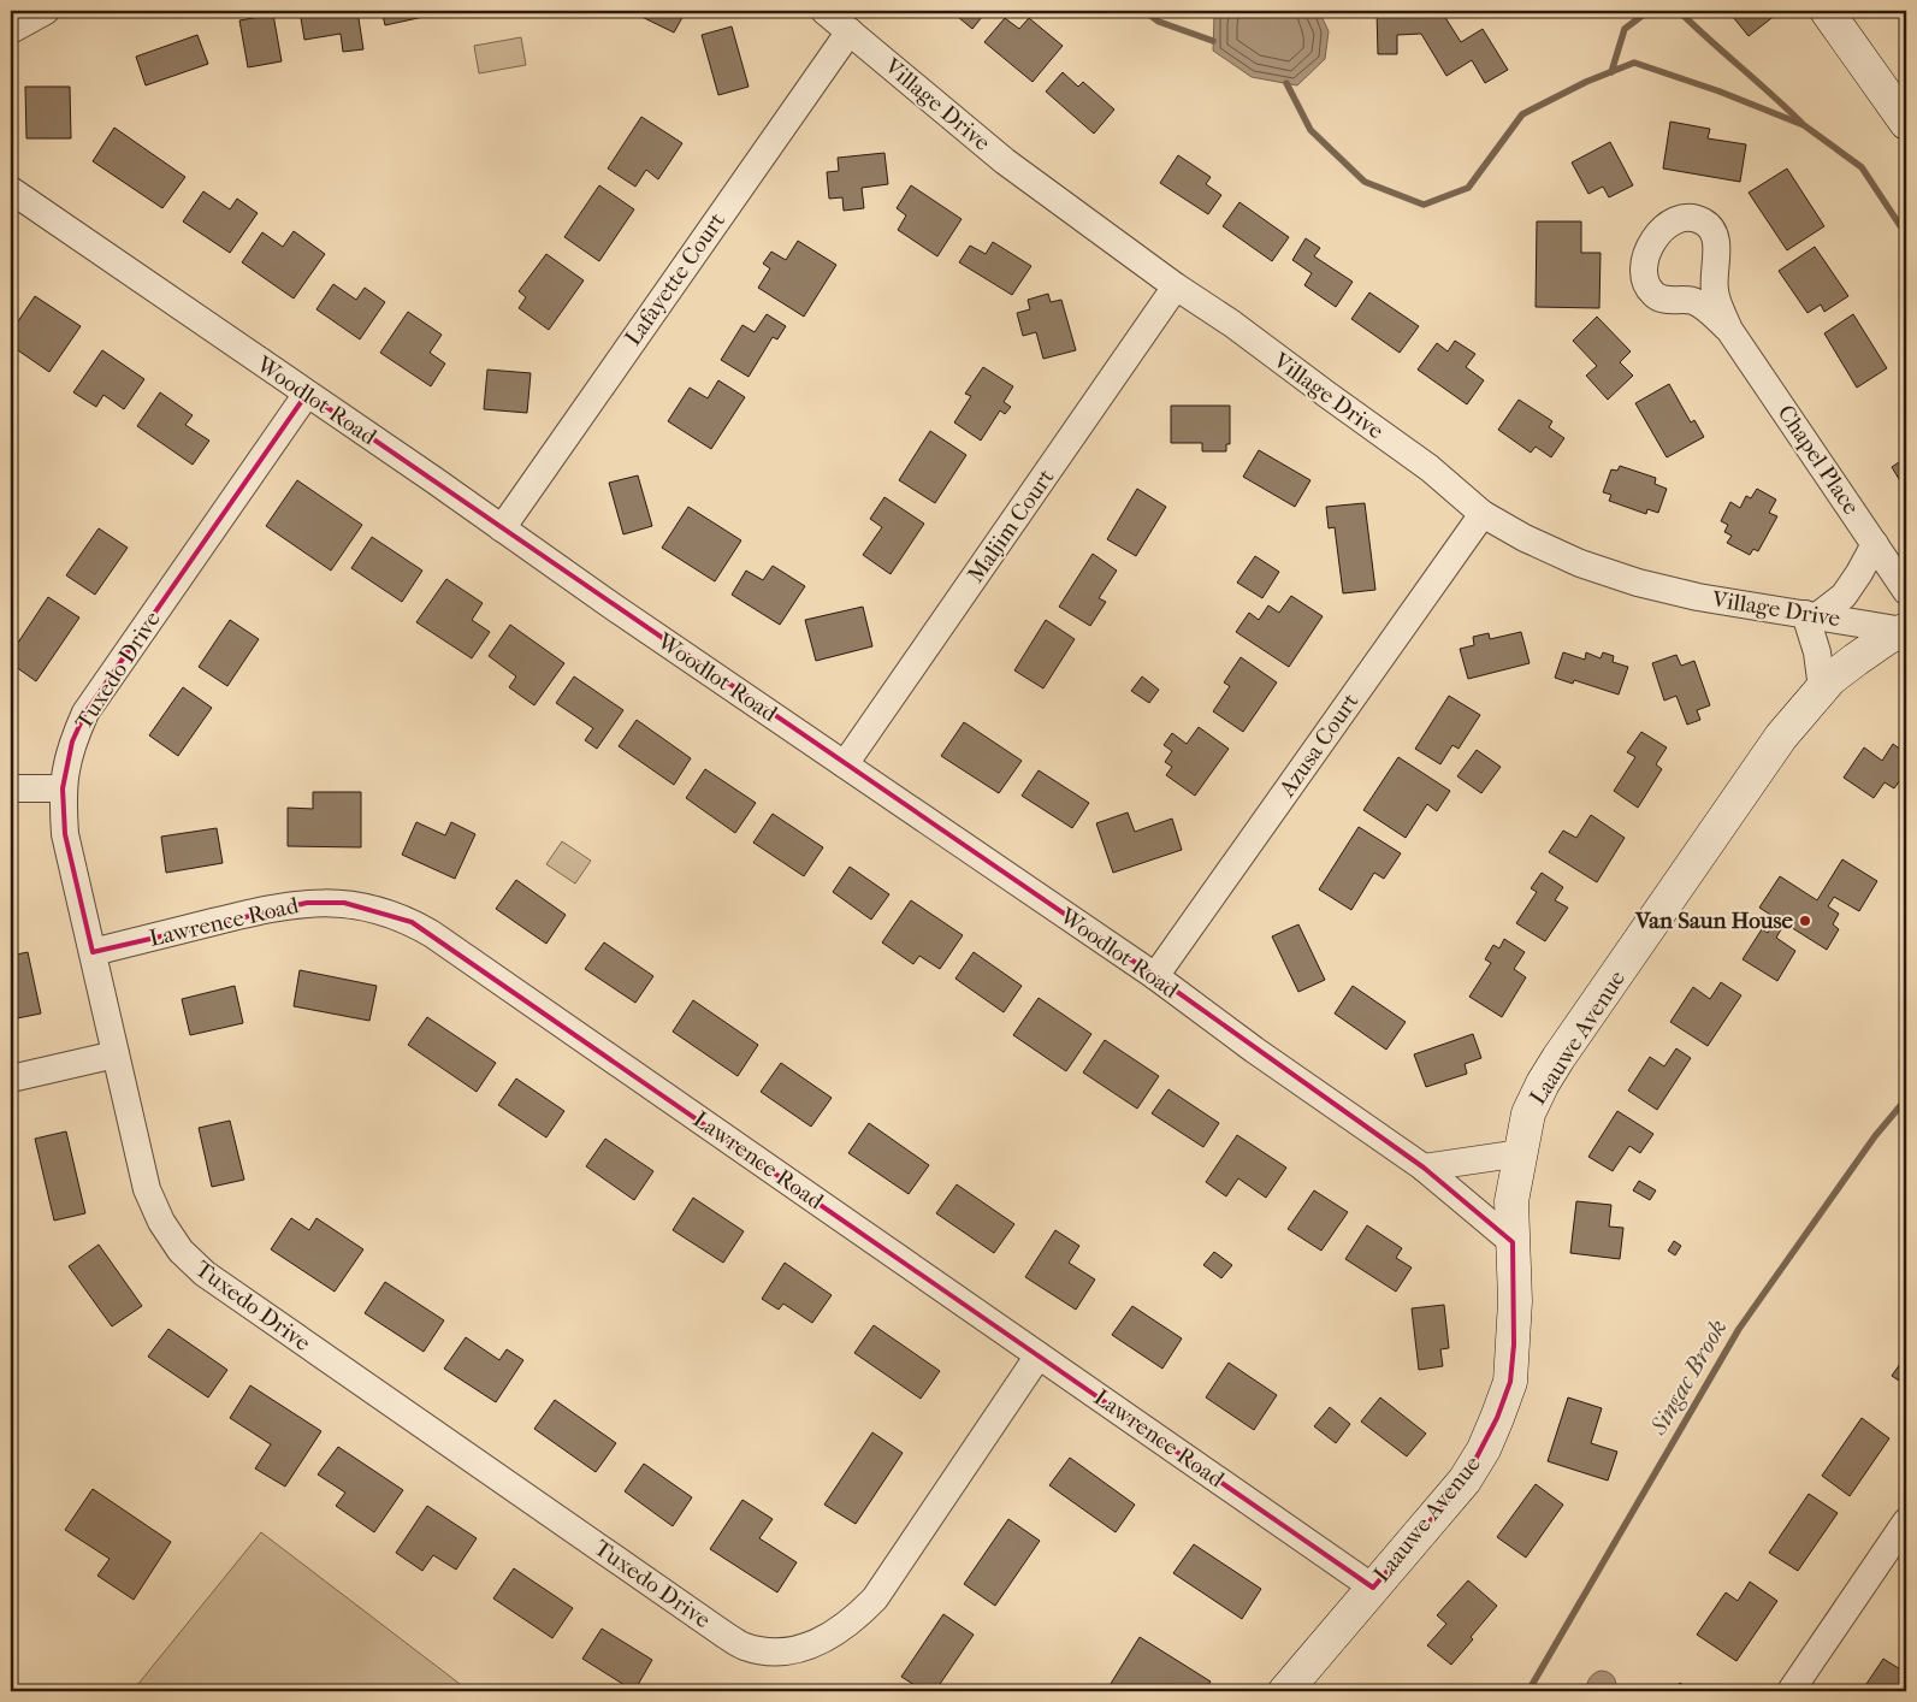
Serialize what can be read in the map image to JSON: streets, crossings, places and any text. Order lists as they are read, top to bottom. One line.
{"streets":{"street":["Village Drive","Lafayette Court","Woodlot Road","Chapel Place","Maljim Court","Tuxedo Drive","Azusa Court","Lawrence Road","Laauwe Avenue"]},"crossings":[["Village Drive","Lafayette Court"],["Village Drive","Maljim Court"],["Village Drive","Azusa Court"],["Village Drive","Laauwe Avenue"],["Lafayette Court","Woodlot Road"],["Woodlot Road","Maljim Court"],["Woodlot Road","Tuxedo Drive"],["Woodlot Road","Azusa Court"],["Woodlot Road","Laauwe Avenue"],["Tuxedo Drive","Lawrence Road"],["Lawrence Road","Laauwe Avenue"]],"water":["Singac Brook"],"places":["Van Saun House"]}
